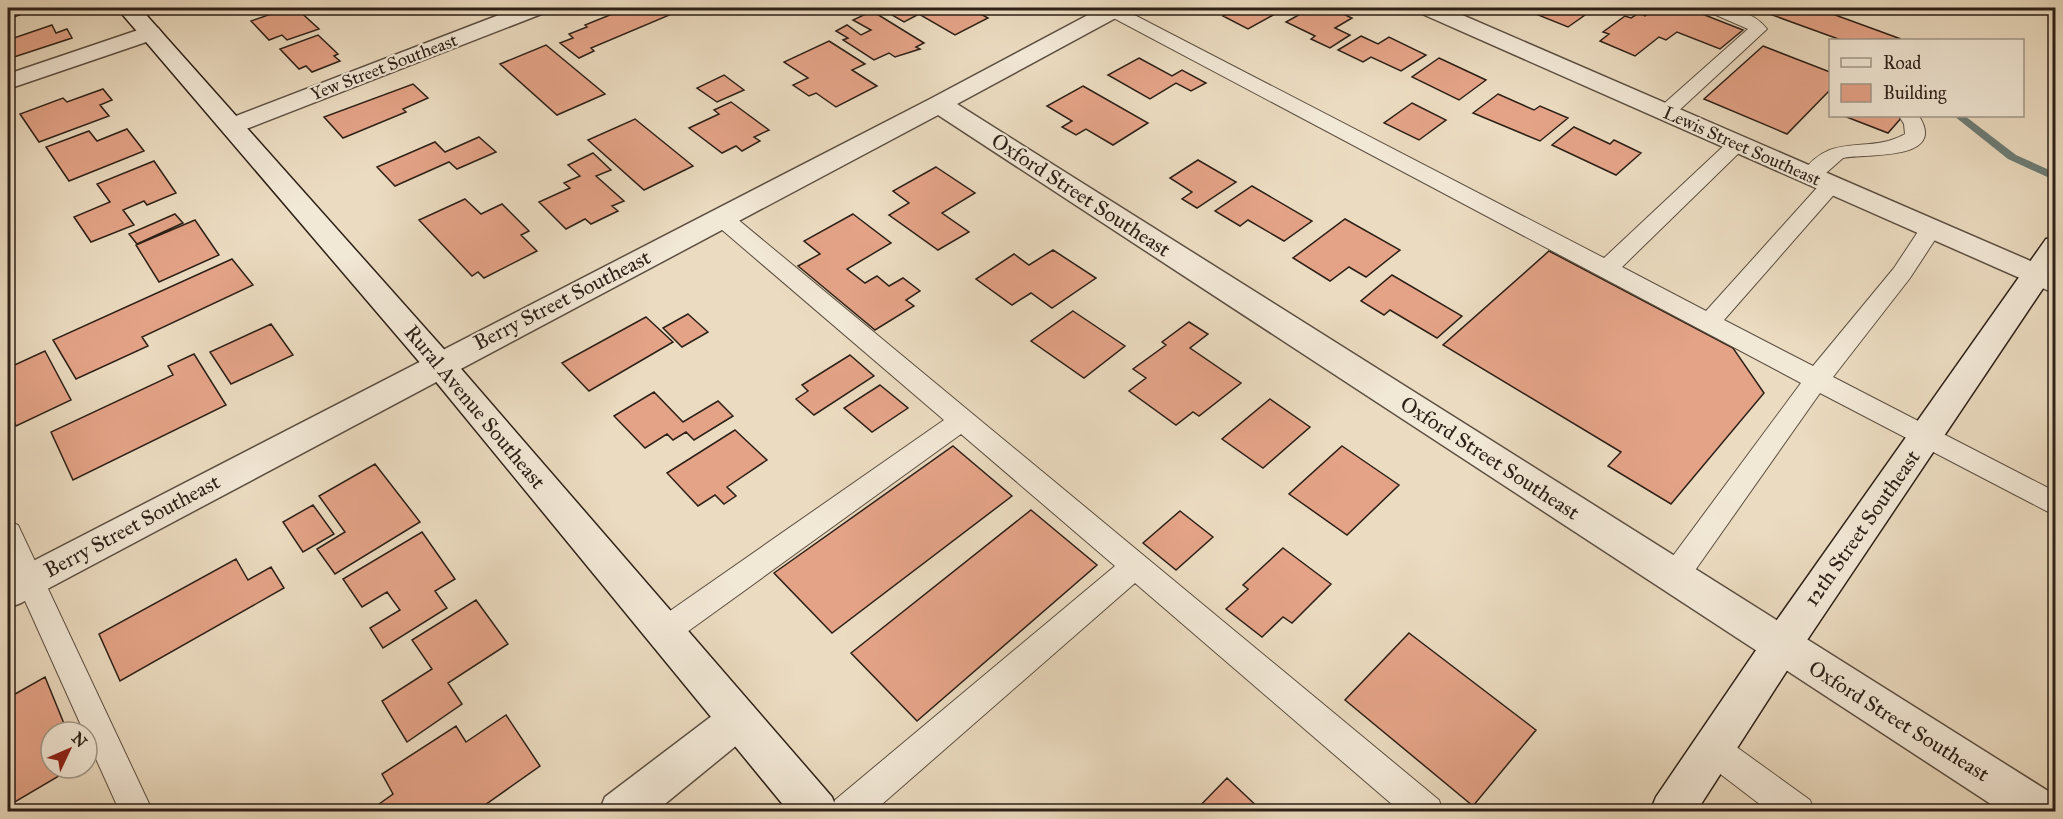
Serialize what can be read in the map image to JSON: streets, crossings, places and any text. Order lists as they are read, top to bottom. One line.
{"streets":{"street":["Yew Street Southeast","Lewis Street Southeast","Oxford Street Southeast","Berry Street Southeast","Rural Avenue Southeast","12th Street Southeast"]},"crossings":[["Yew Street Southeast","Rural Avenue Southeast"],["Lewis Street Southeast","12th Street Southeast"],["Oxford Street Southeast","Berry Street Southeast"],["Oxford Street Southeast","12th Street Southeast"],["Berry Street Southeast","Rural Avenue Southeast"]],"legend":["Road","Building"],"north":"top right"}
